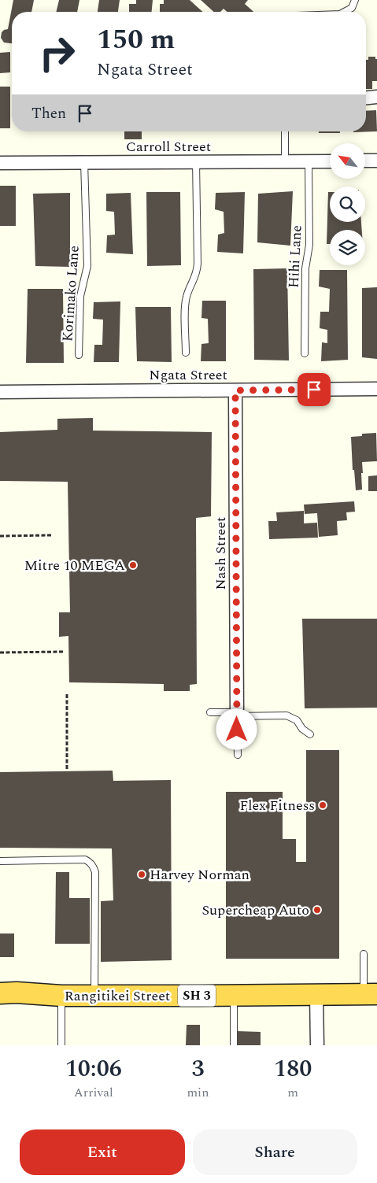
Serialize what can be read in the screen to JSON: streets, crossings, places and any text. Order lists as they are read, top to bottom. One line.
{"streets":{"highway":["Rangitikei Street","SH 3"],"street":["Carroll Street","Ngata Street","Nash Street"],"lane":["Hihi Lane","Korimako Lane"]},"crossings":[["Carroll Street","Hihi Lane"],["Carroll Street","Korimako Lane"],["Ngata Street","Nash Street"]],"places":["Mitre 10 MEGA","Flex Fitness","Harvey Norman","Supercheap Auto"],"north":"top left","page":{"turn":["150 m","Ngata Street"],"then":"Then","eta":["10:06","Arrival","3","min","180","m"],"buttons":["Exit","Share"]}}
